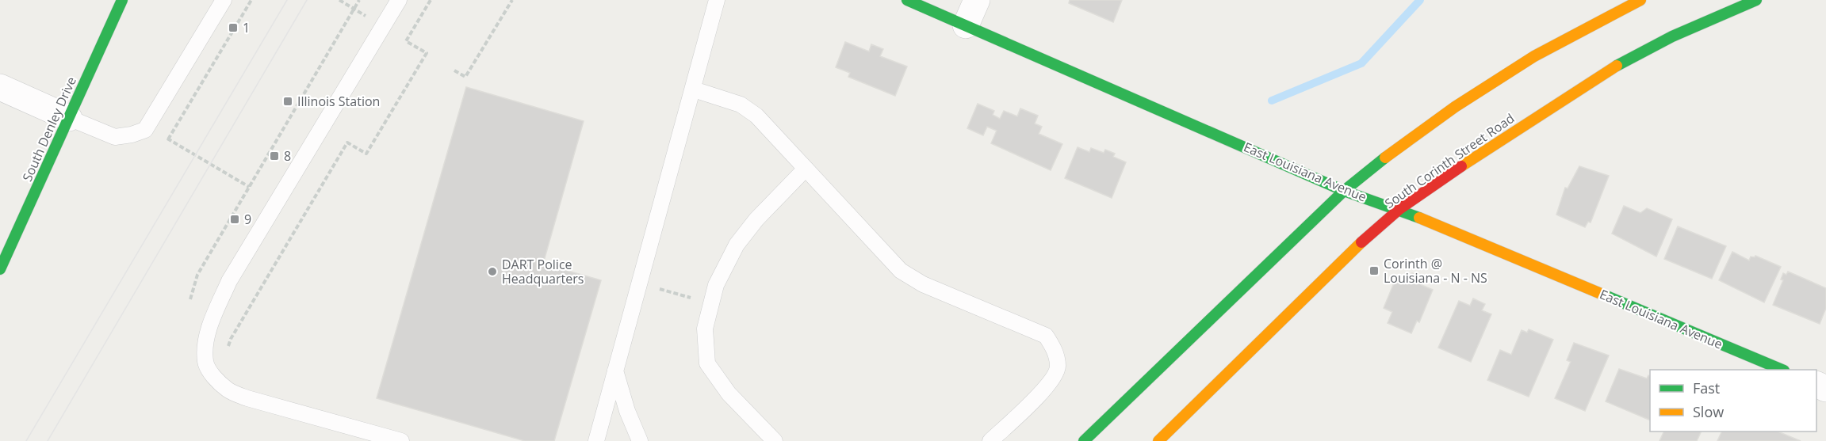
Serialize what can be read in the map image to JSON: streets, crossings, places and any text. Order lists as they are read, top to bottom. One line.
{"streets":{"main road":["South Denley Drive","South Corinth Street Road","East Louisiana Avenue"]},"crossings":[["South Corinth Street Road","East Louisiana Avenue"]],"places":{"transit":["1","Illinois Station","8","9","Corinth @ Louisiana - N - NS"],"other":["DART Police Headquarters"]},"legend":["Fast","Slow"]}
